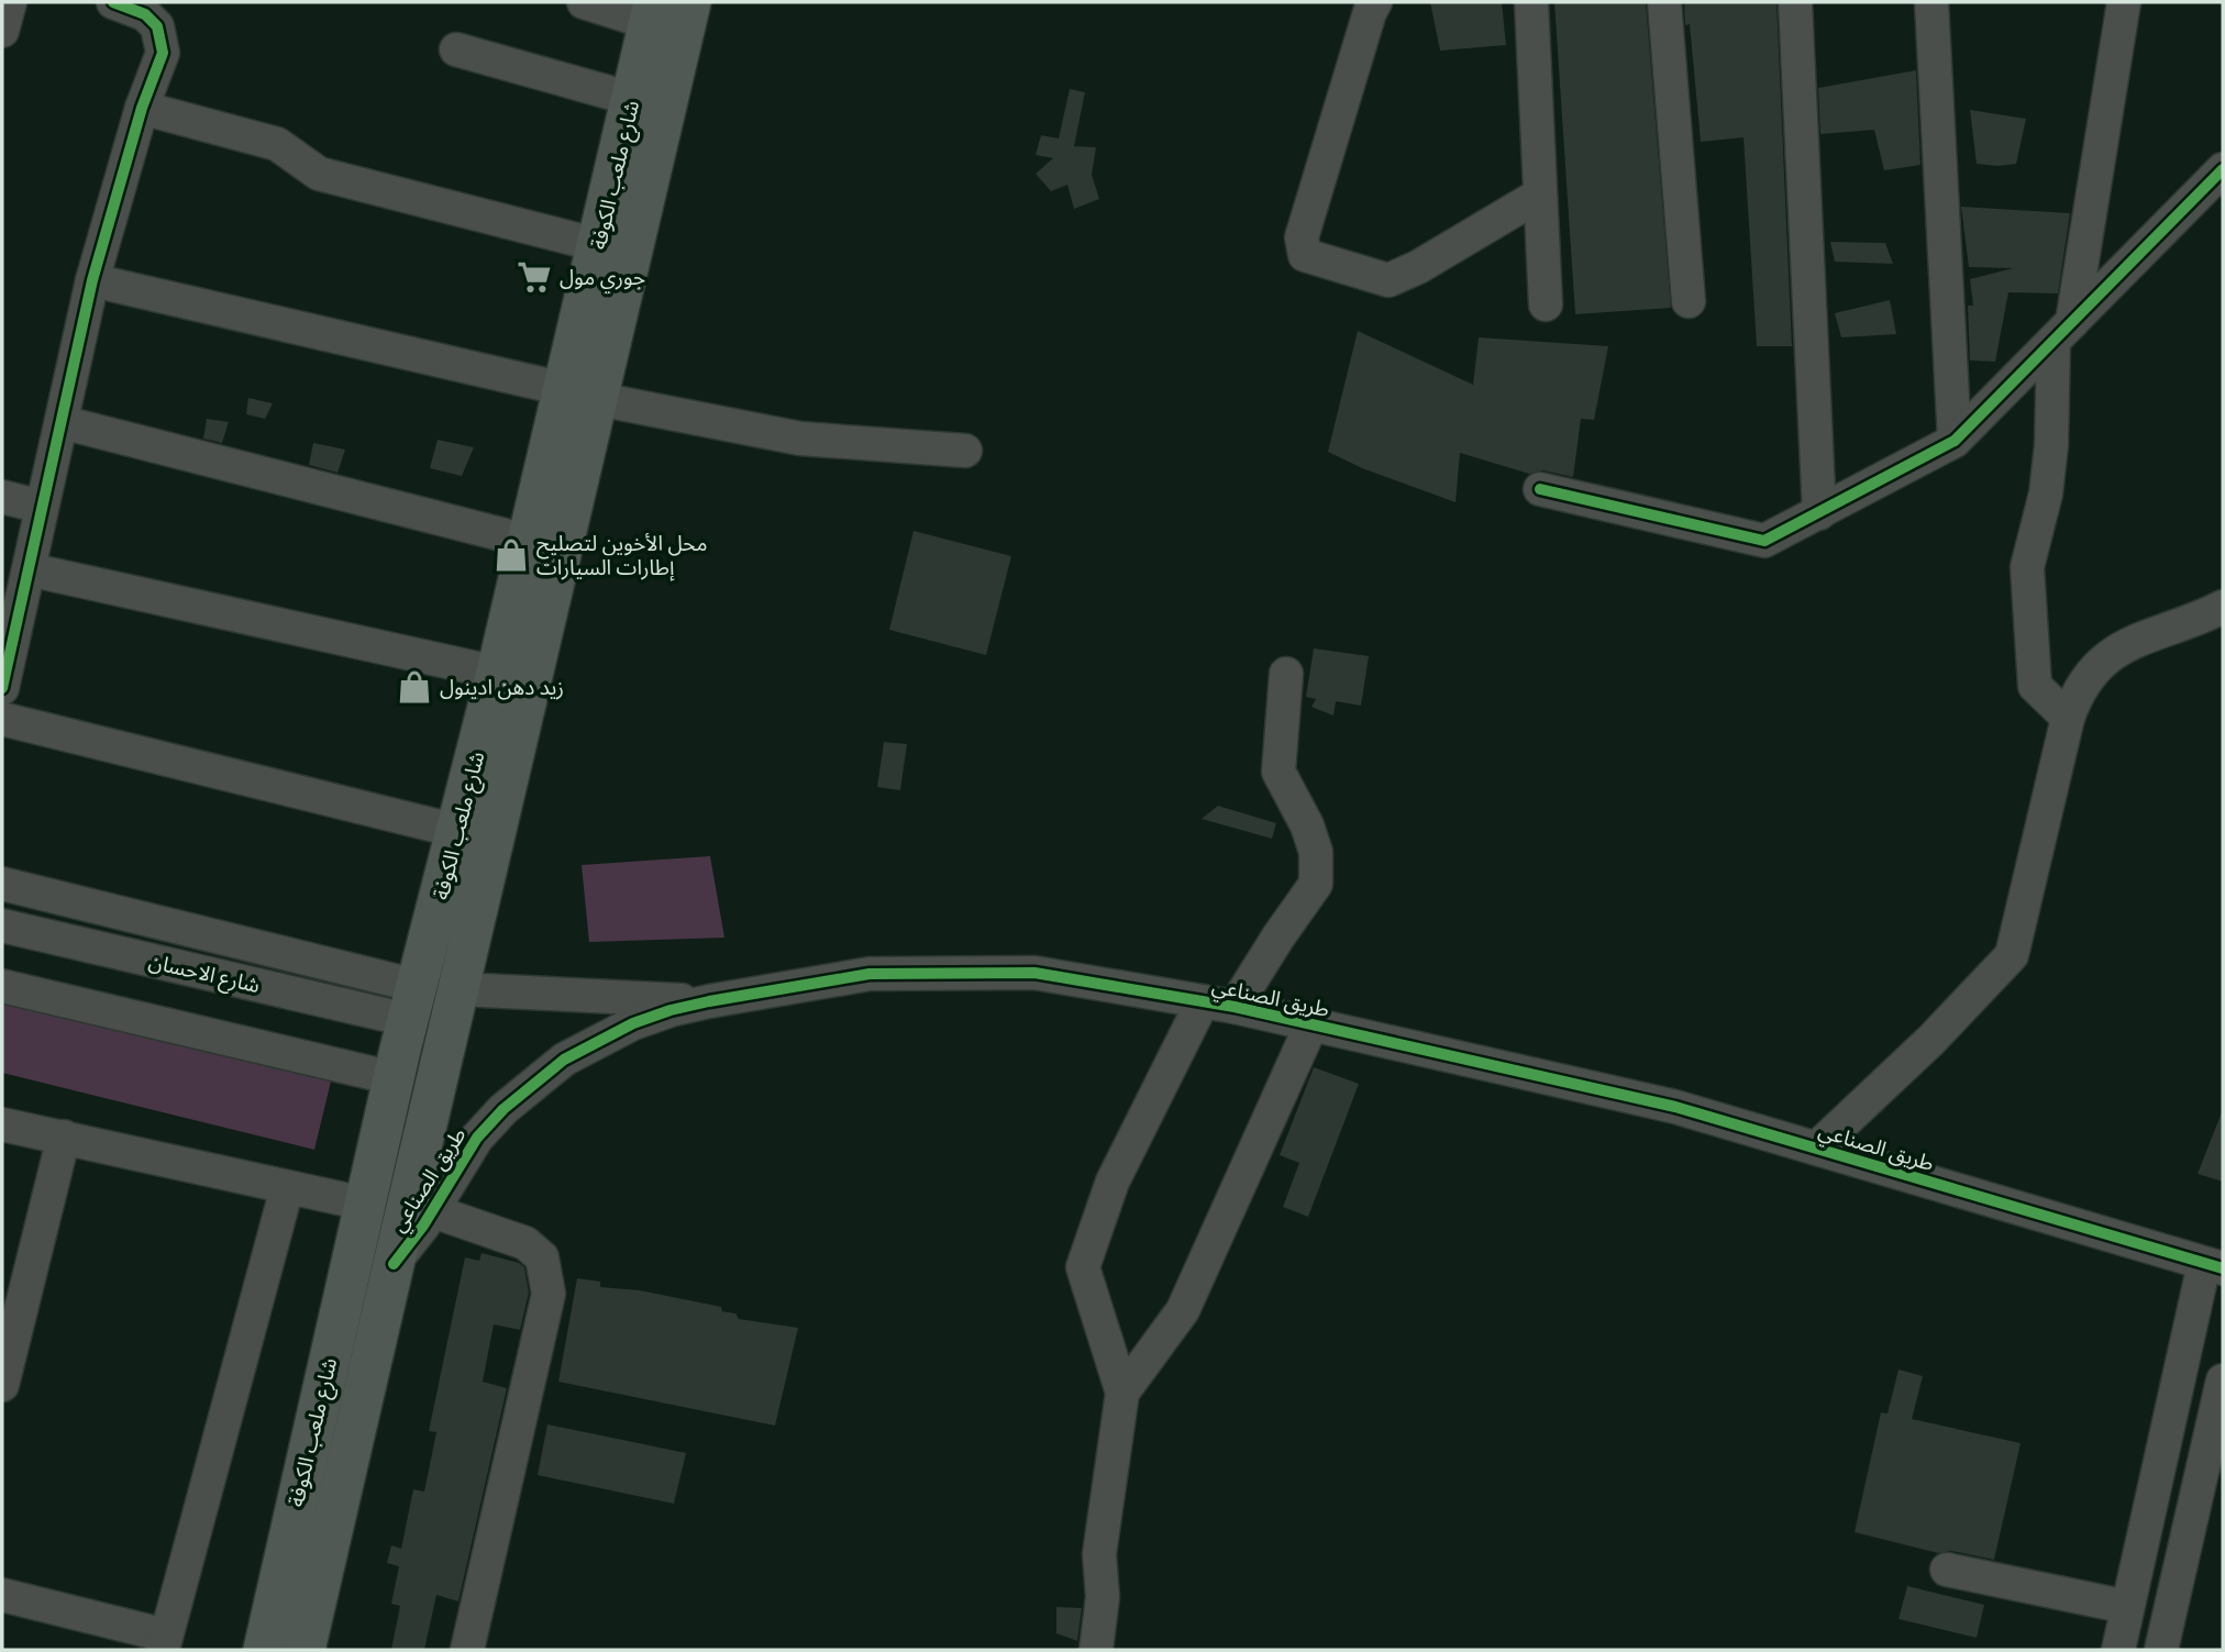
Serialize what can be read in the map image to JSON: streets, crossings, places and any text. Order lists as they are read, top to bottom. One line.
{"streets":{"main road":["شارع ملعب الكوفة"],"street":["شارع الاحسان","طريق الصناعي"]},"crossings":[["شارع ملعب الكوفة","شارع الاحسان"],["شارع ملعب الكوفة","طريق الصناعي"]],"places":{"supermarket":["جوري مول"],"shop":["محل الأخوين لتصليح إطارات السيارات","زيد دهن ادينول"]}}
